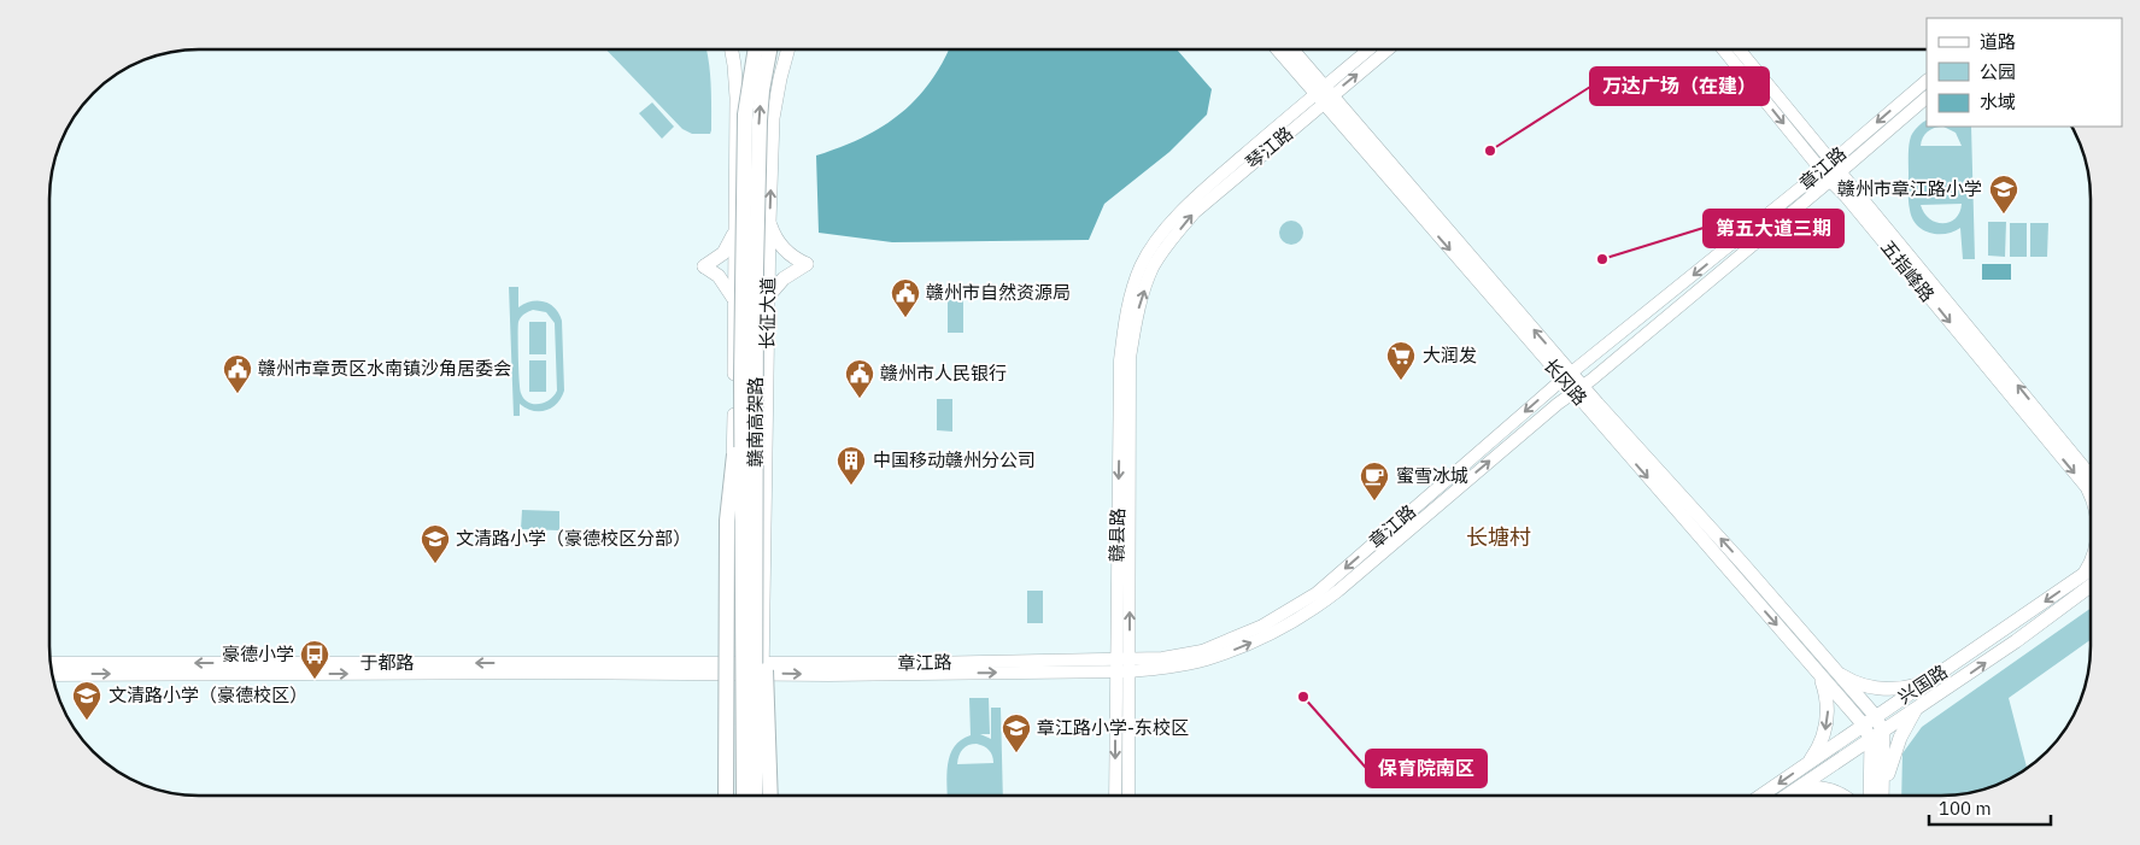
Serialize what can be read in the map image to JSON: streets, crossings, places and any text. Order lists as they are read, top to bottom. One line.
{"streets":{"highway":["赣南高架路"],"main road":["琴江路","章江路","五指峰路","长征大道","长冈路","赣县路","于都路","兴国路"]},"crossings":[["琴江路","长冈路"],["琴江路","赣县路"],["章江路","五指峰路"],["章江路","长征大道"],["章江路","长冈路"],["章江路","赣县路"],["章江路","于都路"],["长征大道","于都路"],["长冈路","兴国路"]],"districts":["长塘村"],"places":{"other":["万达广场（在建）","第五大道三期","保育院南区"],"school or university":["赣州市章江路小学","文清路小学（豪德校区分部）","文清路小学（豪德校区）","章江路小学-东校区"],"public building":["赣州市自然资源局","赣州市章贡区水南镇沙角居委会","赣州市人民银行"],"supermarket":["大润发"],"building":["中国移动赣州分公司"],"cafe":["蜜雪冰城"],"bus stop":["豪德小学"]},"legend":["道路","公园","水域"],"scale_bar":"100 m"}
